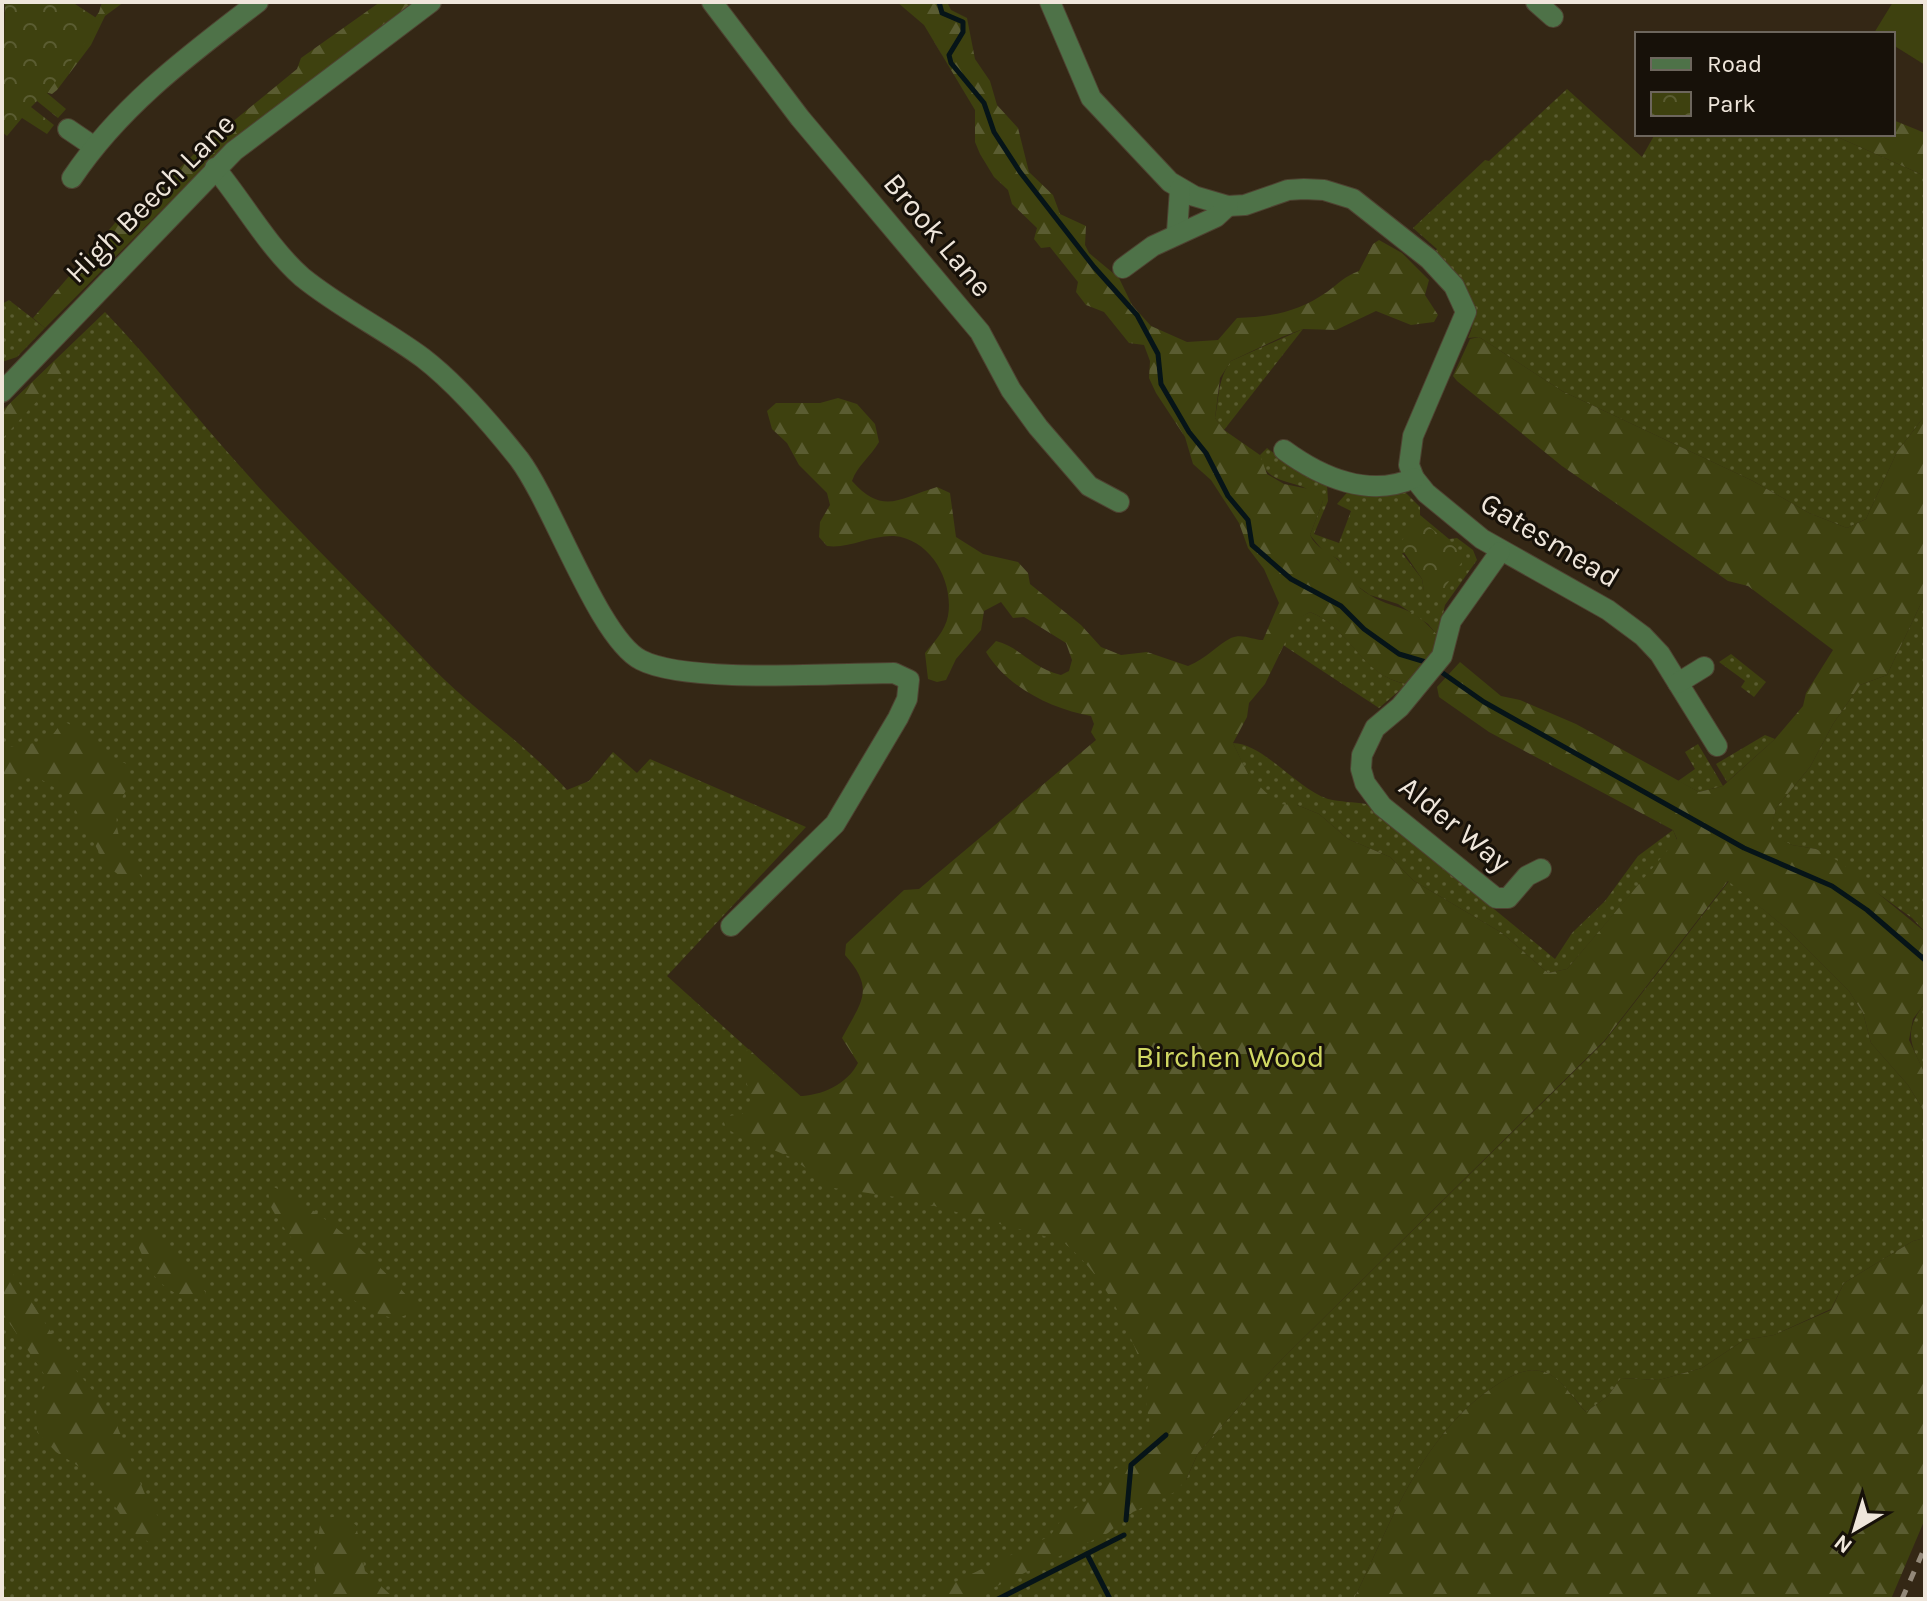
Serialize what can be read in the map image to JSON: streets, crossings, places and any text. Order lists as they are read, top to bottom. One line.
{"streets":{"street":["High Beech Lane","Brook Lane","Gatesmead","Alder Way"]},"crossings":[["Gatesmead","Alder Way"]],"parks":["Birchen Wood"],"legend":["Road","Park"],"north":"bottom left"}
